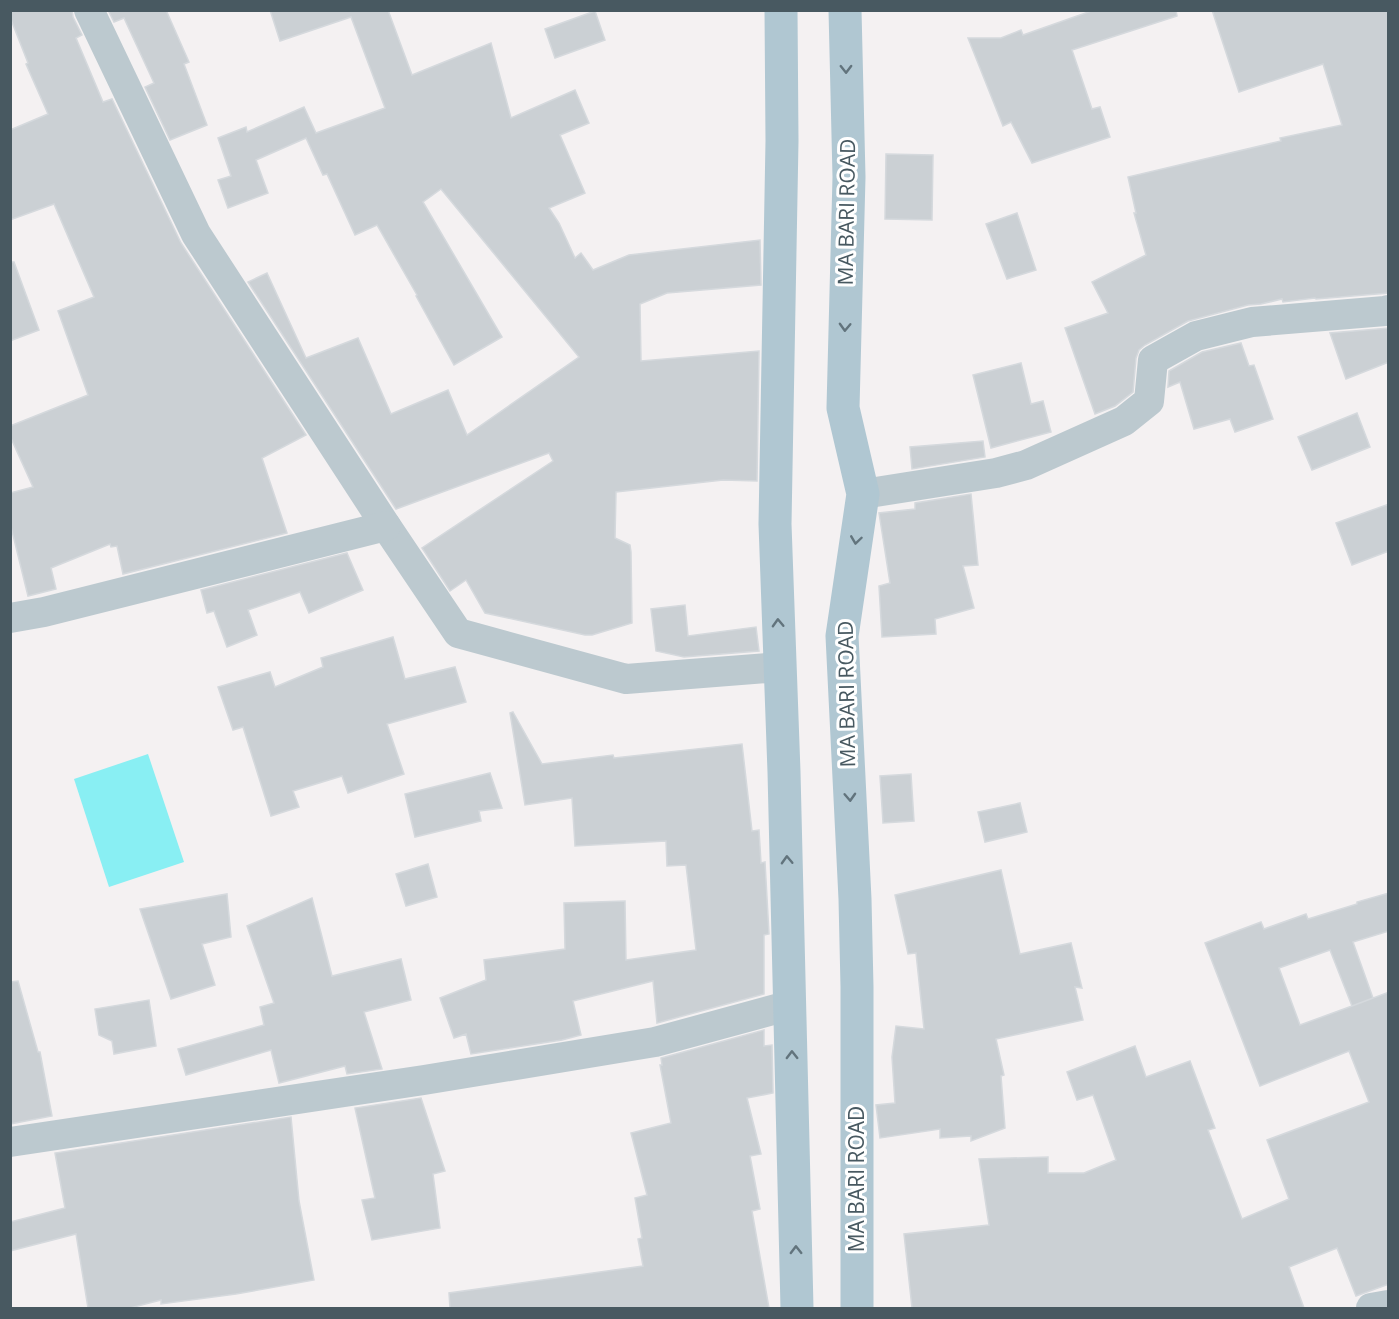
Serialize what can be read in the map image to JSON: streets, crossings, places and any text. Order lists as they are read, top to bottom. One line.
{"streets":{"main road":["MA BARI ROAD"]}}
